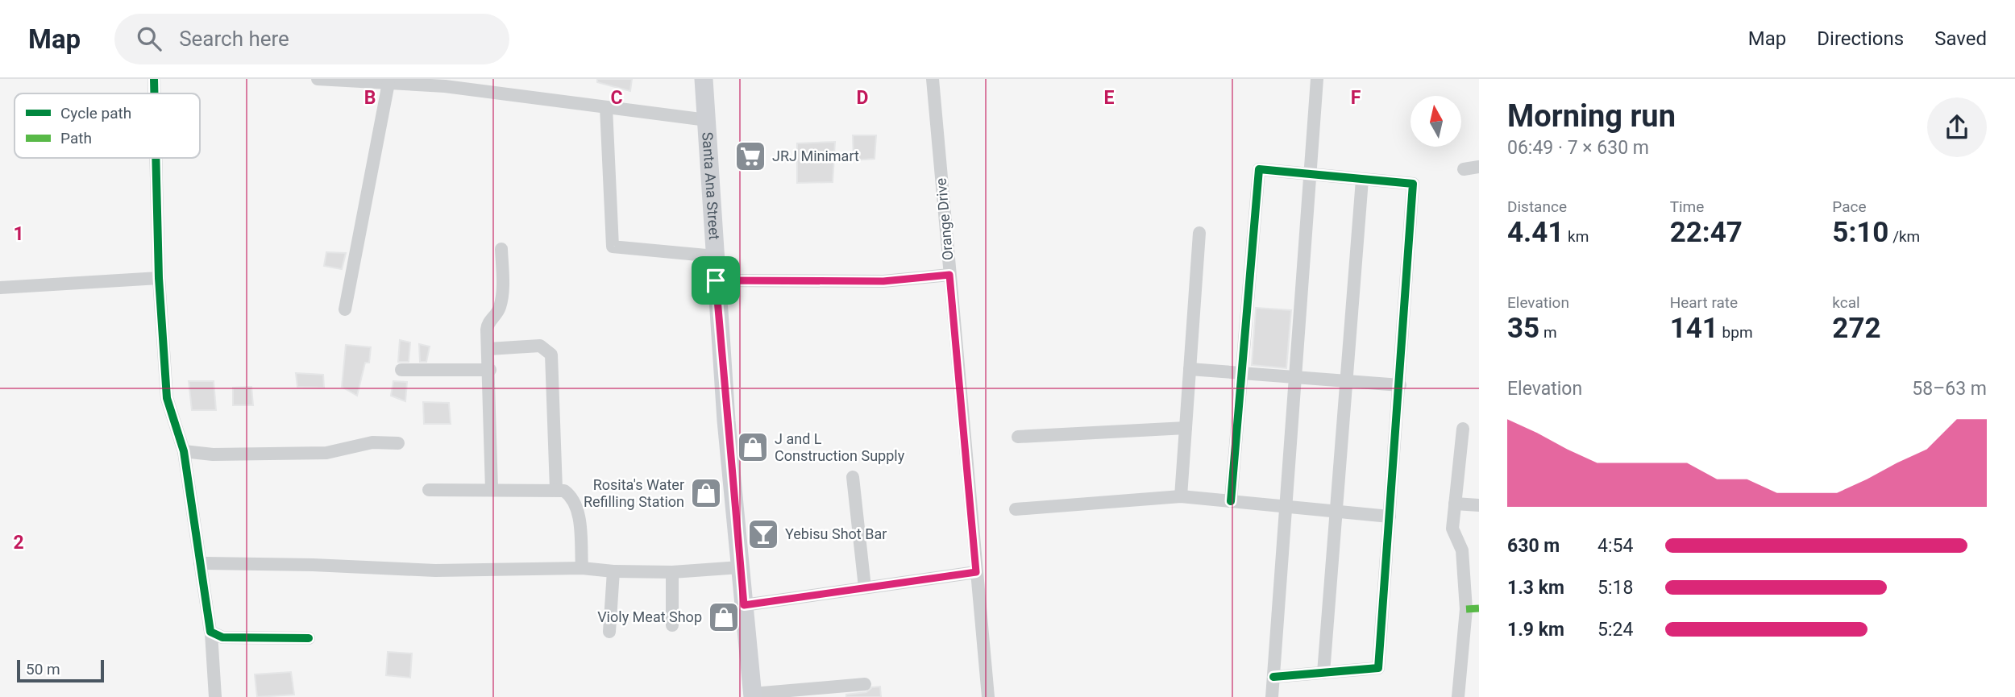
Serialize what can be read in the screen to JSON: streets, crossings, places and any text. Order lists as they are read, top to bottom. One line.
{"streets":{"main road":["Santa Ana Street"],"street":["Orange Drive"]},"places":{"supermarket":["JRJ Minimart"],"shop":["J and L Construction Supply","Rosita's Water Refilling Station","Violy Meat Shop"],"bar":["Yebisu Shot Bar"]},"legend":["Cycle path","Path"],"scale_bar":"50 m","north":"top","page":{"header":"Map","search":"Search here","nav":["Map","Directions","Saved"],"heading":["Morning run","06:49 · 7 × 630 m"],"stats":[["Distance","4.41 km"],["Time","22:47"],["Pace","5:10 /km"],["Elevation","35 m"],["Heart rate","141 bpm"],["kcal","272"]],"chart":["Elevation","58–63 m"],"list":[{"name":"630 m","note":"4:54"},{"name":"1.3 km","note":"5:18"},{"name":"1.9 km","note":"5:24"}],"scale":"50 m"},"grid":{"columns":["B","C","D","E","F"],"rows":["1","2"]}}
